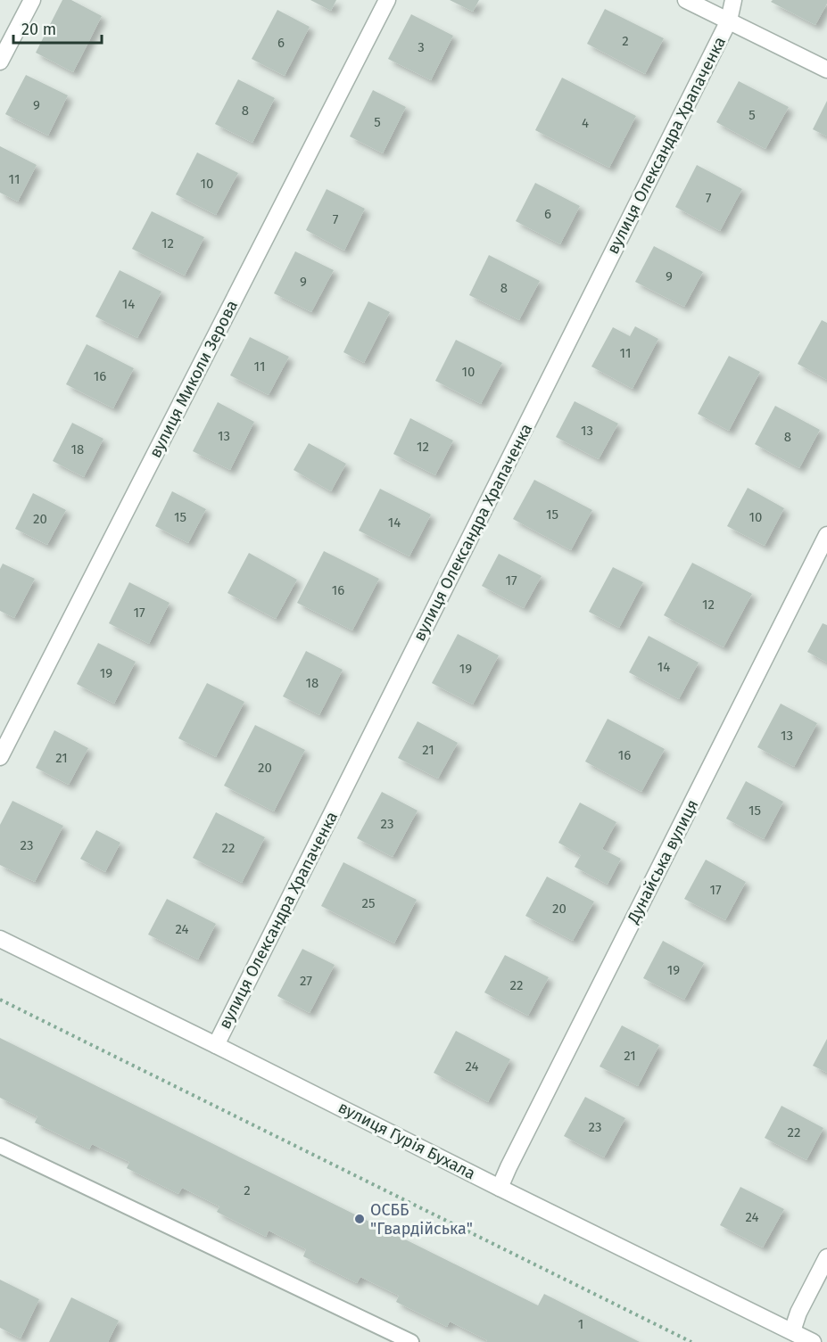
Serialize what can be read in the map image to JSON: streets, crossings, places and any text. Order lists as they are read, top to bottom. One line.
{"streets":{"street":["вулиця Олександра Храпаченка","вулиця Миколи Зерова","Дунайська вулиця","вулиця Гурія Бухала"]},"crossings":[["вулиця Олександра Храпаченка","вулиця Гурія Бухала"],["Дунайська вулиця","вулиця Гурія Бухала"]],"places":["ОСББ \"Гвардійська\""],"house_numbers":["2","6","3","9","8","5","5","4","11","10","7","6","7","12","9","9","8","14","11","11","10","16","13","13","8","12","18","15","15","10","20","14","17","16","12","17","14","19","19","18","13","21","16","21","20","15","23","23","22","17","25","20","24","19","27","22","21","24","23","22","2","24","1"],"scale_bar":"20 m"}
